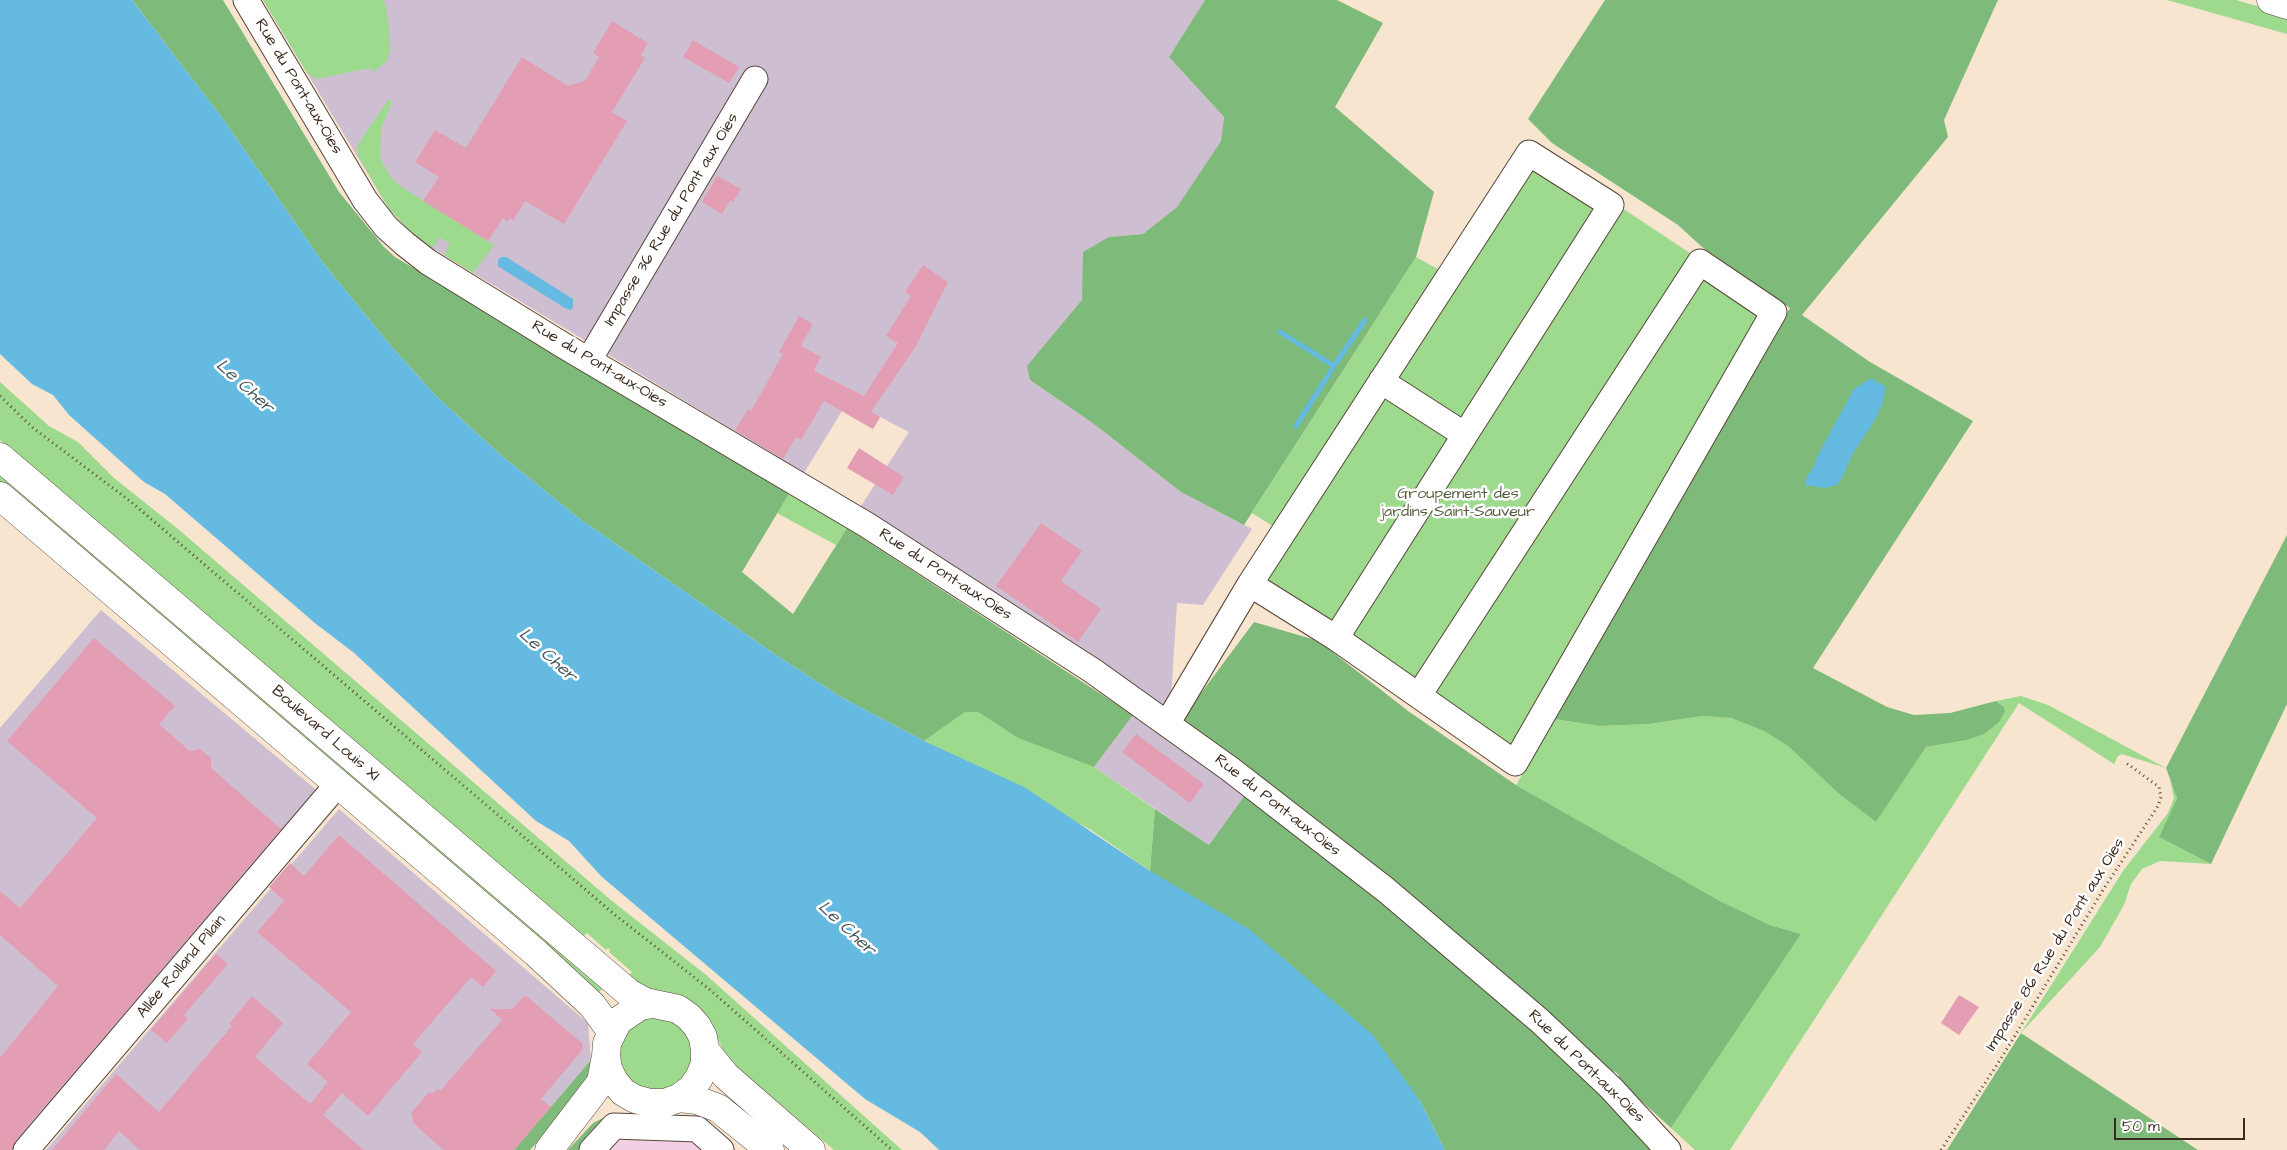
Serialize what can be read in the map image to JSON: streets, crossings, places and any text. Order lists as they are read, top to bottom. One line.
{"streets":{"main road":["Boulevard Louis XI"],"street":["Rue du Pont-aux-Oies","Impasse 36 Rue du Pont aux Oies","Allée Rolland Pilain"],"path":["Impasse 86 Rue du Pont aux Oies"]},"crossings":[["Rue du Pont-aux-Oies","Impasse 36 Rue du Pont aux Oies"],["Boulevard Louis XI","Allée Rolland Pilain"]],"water":["Le Cher"],"parks":["Groupement des jardins Saint-Sauveur"],"scale_bar":"50 m"}
